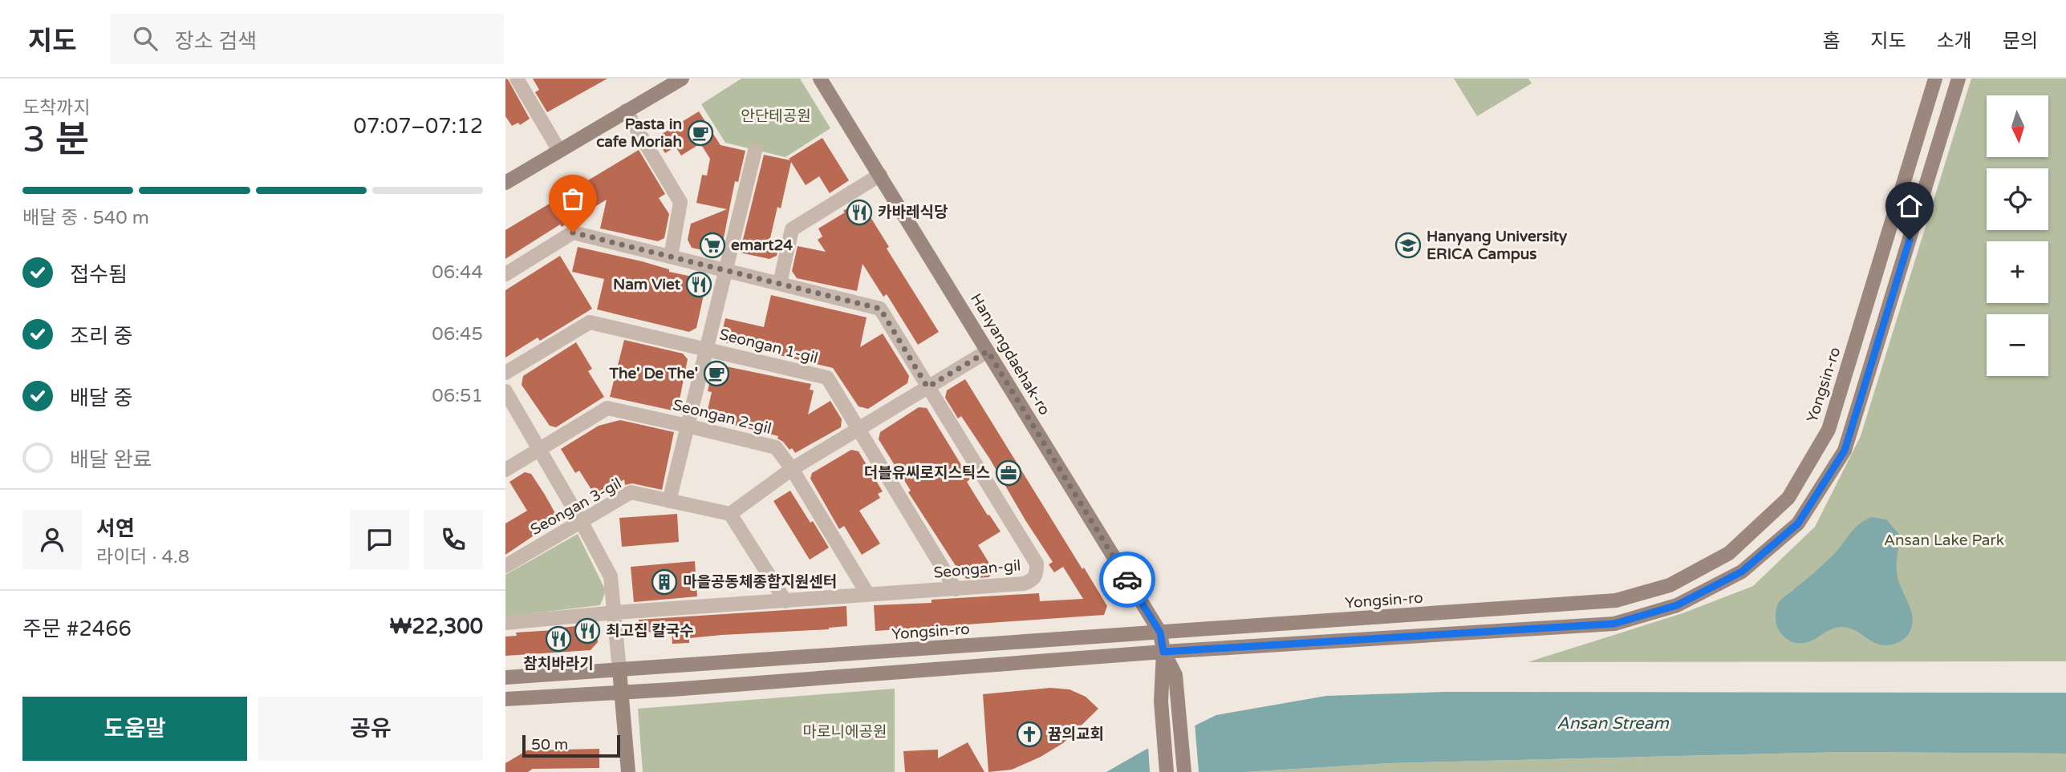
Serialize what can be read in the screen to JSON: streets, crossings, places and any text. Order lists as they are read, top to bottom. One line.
{"streets":{"main road":["Hanyangdaehak-ro","Yongsin-ro"],"street":["Seongan 1-gil","Seongan 2-gil","Seongan 3-gil","Seongan-gil"]},"crossings":[["Seongan 1-gil","Seongan-gil"],["Hanyangdaehak-ro","Yongsin-ro"],["Seongan 2-gil","Seongan-gil"]],"water":["Ansan Stream"],"parks":["안단테공원","Ansan Lake Park","마로니에공원"],"places":{"cafe":["Pasta in cafe Moriah","The' De The'"],"restaurant":["카바레식당","Nam Viet","최고집 칼국수","참치바라기"],"supermarket":["emart24"],"school or university":["Hanyang University ERICA Campus"],"office":["더블유씨로지스틱스"],"building":["마을공동체종합지원센터"],"church":["뀸의교회"]},"scale_bar":"50 m","north":"bottom","page":{"header":"지도","search":"장소 검색","nav":["홈","지도","소개","문의"],"heading":["3 분","도착까지","07:07–07:12"],"panel":["서연","라이더 · 4.8","주문 #2466","₩22,300"],"map_buttons":["+","−"],"bar":"배달 중 · 540 m","list":[["접수됨","06:44"],["조리 중","06:45"],["배달 중","06:51"],"배달 완료"],"buttons":["도움말","공유"],"scale":"50 m"}}
